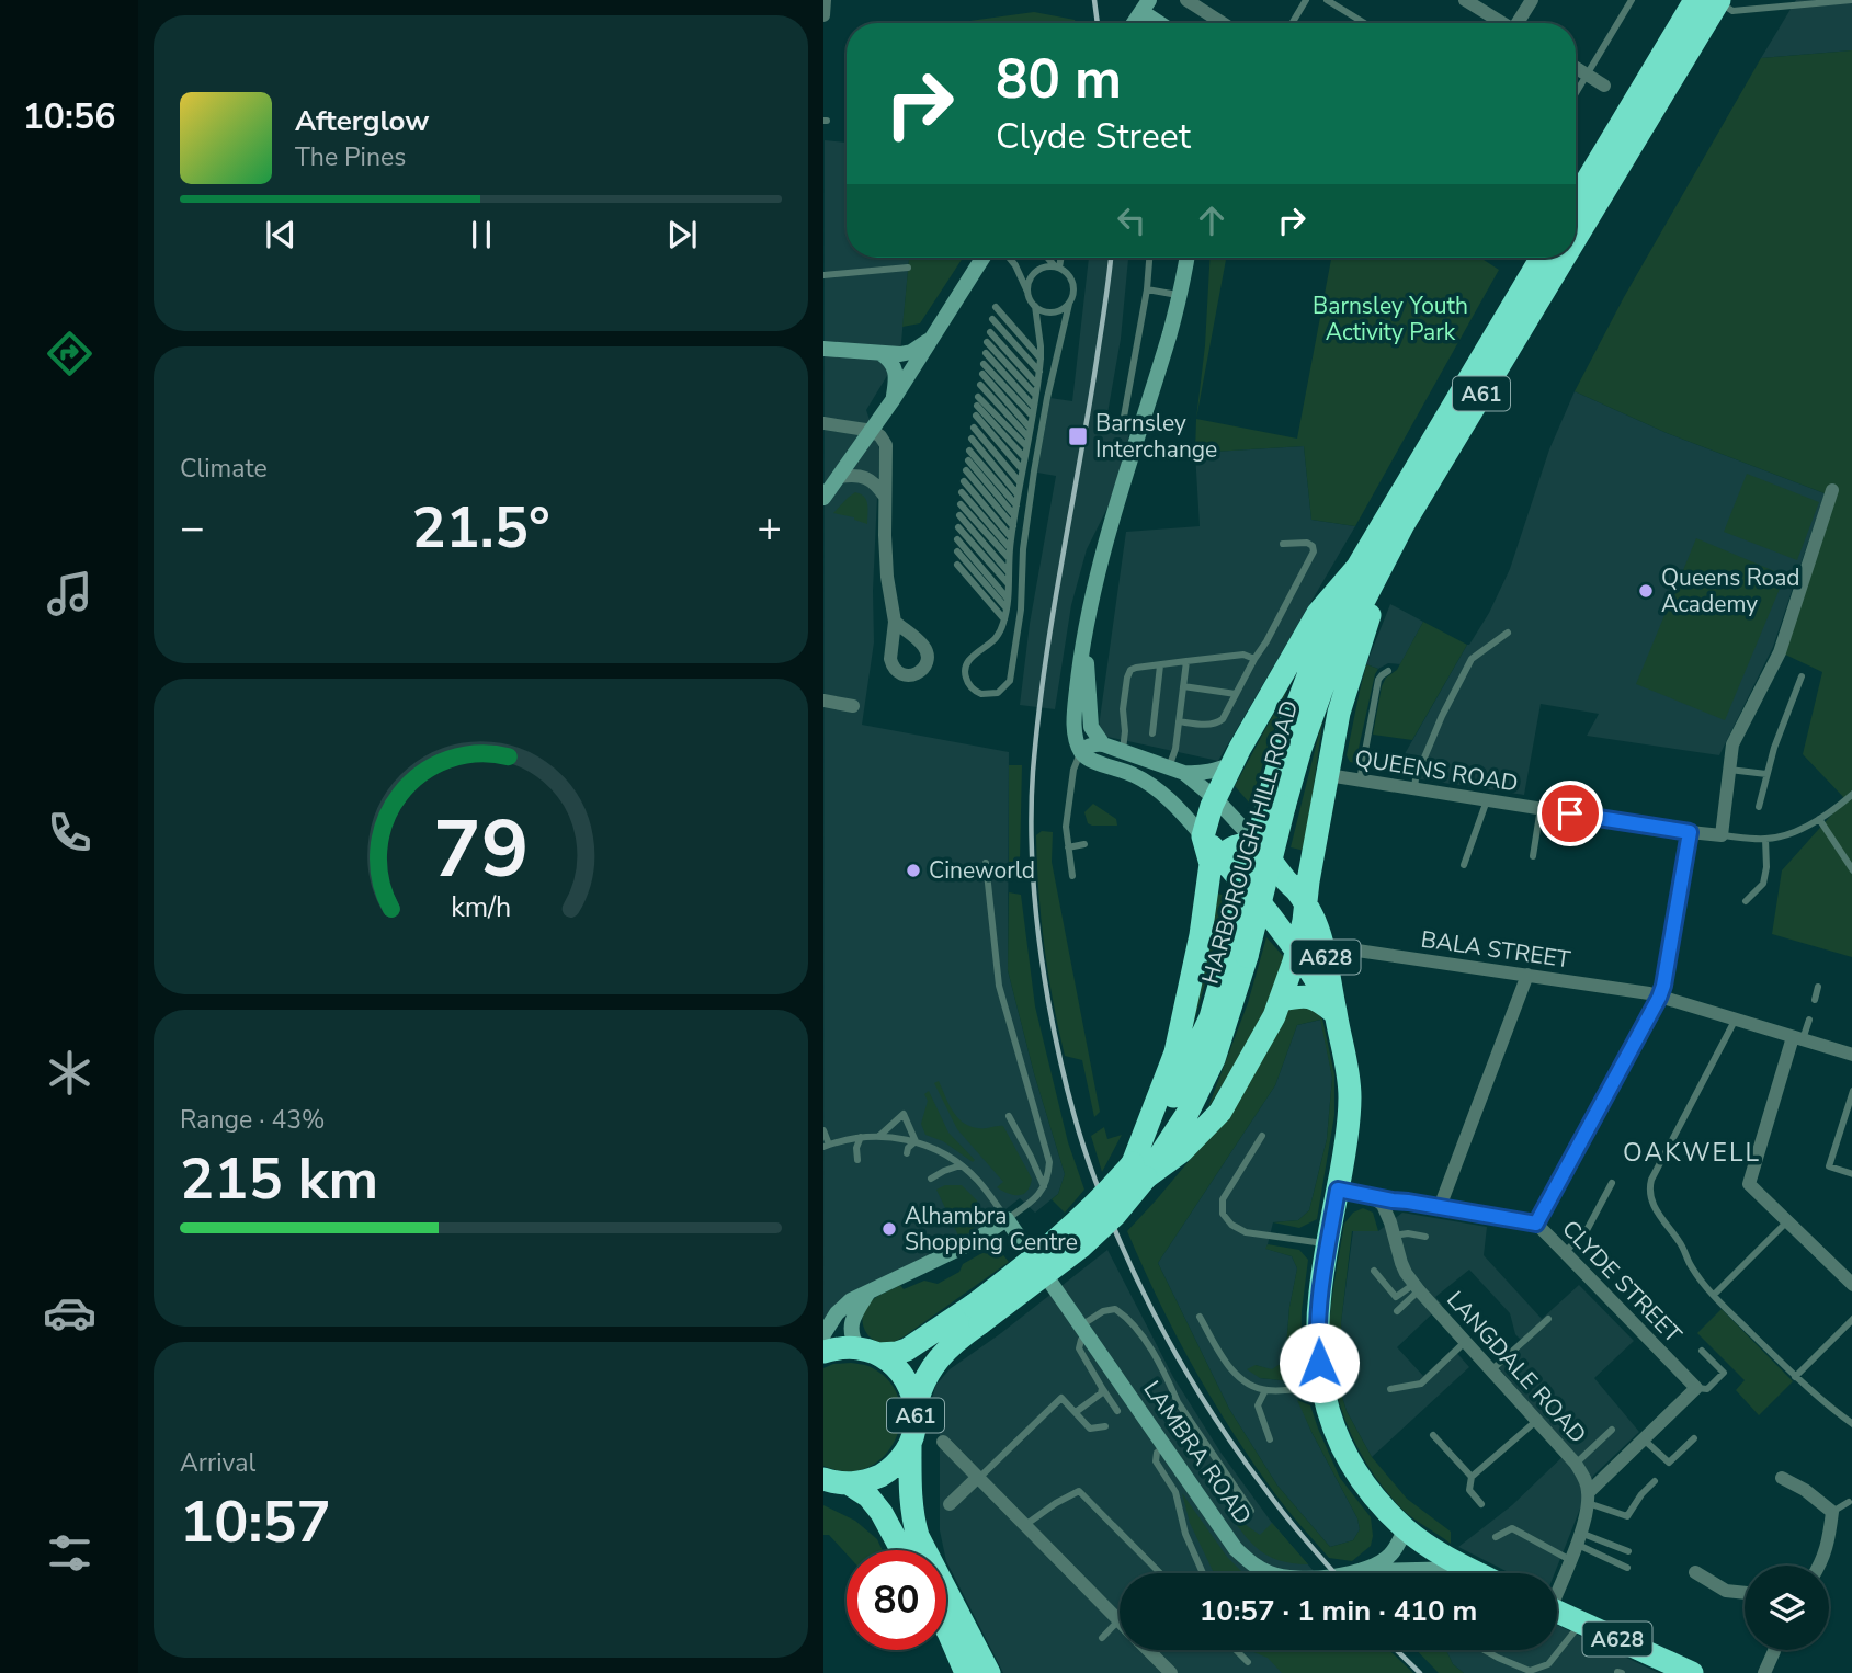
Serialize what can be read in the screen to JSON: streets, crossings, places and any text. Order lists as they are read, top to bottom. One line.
{"streets":{"highway":["A61","HARBOROUGH HILL ROAD","A628"],"street":["QUEENS ROAD","BALA STREET","CLYDE STREET","LANGDALE ROAD","LAMBRA ROAD"]},"crossings":[["A61","QUEENS ROAD"],["A61","HARBOROUGH HILL ROAD"],["A61","A628"],["BALA STREET","A628"],["A628","LAMBRA ROAD"],["CLYDE STREET","LANGDALE ROAD"]],"districts":["OAKWELL"],"parks":["Barnsley Youth Activity Park"],"places":{"transit":["Barnsley Interchange"],"other":["Queens Road Academy","Cineworld","Alhambra Shopping Centre"]},"page":{"tabs":"10:56","turn":["80 m","Clyde Street"],"song":["Afterglow","The Pines"],"tile":["Climate",["Range · 43%","215 km"],["Arrival","10:57"]],"heat":["−","21.5°","+"],"limit":"80","trip":"10:57 · 1 min · 410 m","gauge":["79","km/h"]}}
